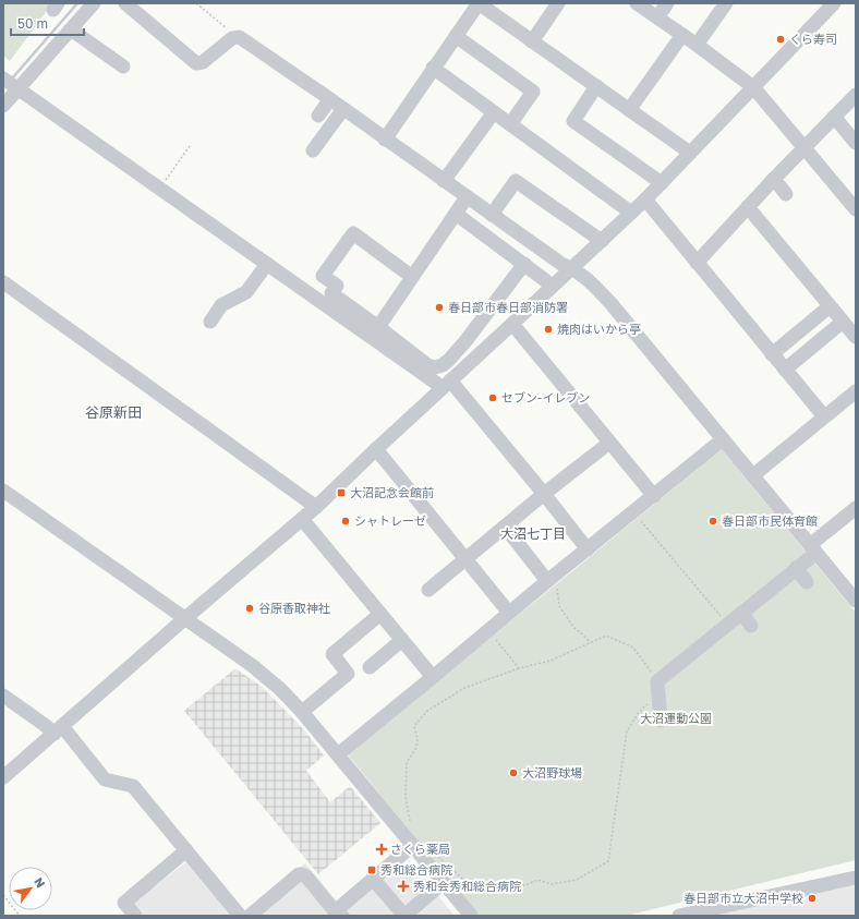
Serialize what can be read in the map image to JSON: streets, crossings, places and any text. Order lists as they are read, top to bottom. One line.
{"districts":["谷原新田","大沼七丁目"],"parks":["大沼運動公園"],"places":{"other":["くら寿司","春日部市春日部消防署","焼肉はいから亭","セブン-イレブン","シャトレーゼ","春日部市民体育館","谷原香取神社","大沼野球場","春日部市立大沼中学校"],"transit":["大沼記念会館前","秀和総合病院"],"health":["さくら薬局","秀和会秀和総合病院"]},"scale_bar":"50 m","north":"top right"}
